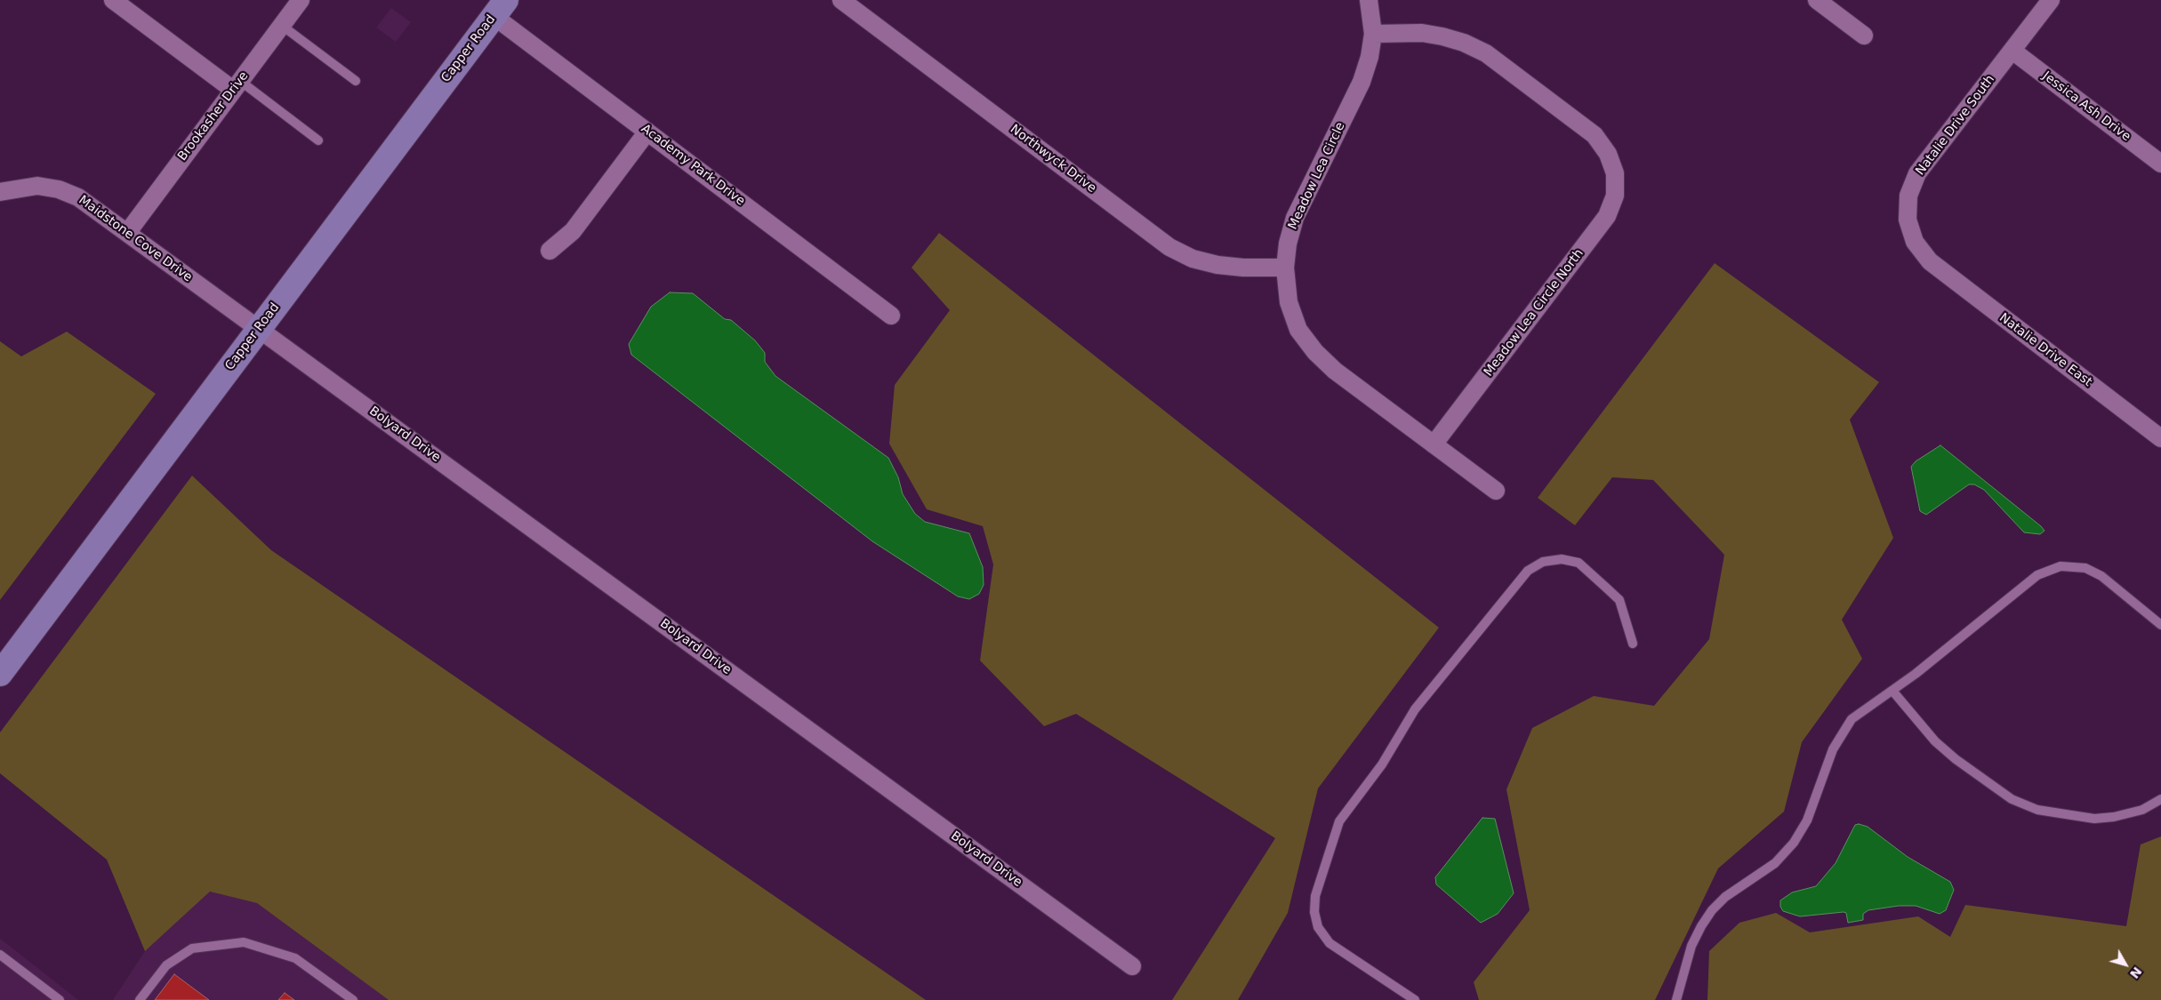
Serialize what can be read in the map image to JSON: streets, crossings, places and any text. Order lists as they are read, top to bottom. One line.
{"streets":{"street":["Capper Road","Jessica Ash Drive","Brookasher Drive","Natalie Drive South","Northwyck Drive","Academy Park Drive","Meadow Lea Circle","Maidstone Cove Drive","Meadow Lea Circle North","Natalie Drive East","Bolyard Drive"]},"crossings":[["Capper Road","Academy Park Drive"],["Capper Road","Maidstone Cove Drive"],["Capper Road","Bolyard Drive"],["Jessica Ash Drive","Natalie Drive South"],["Brookasher Drive","Maidstone Cove Drive"],["Natalie Drive South","Natalie Drive East"],["Northwyck Drive","Meadow Lea Circle"],["Meadow Lea Circle","Meadow Lea Circle North"],["Maidstone Cove Drive","Bolyard Drive"]],"north":"bottom right"}
